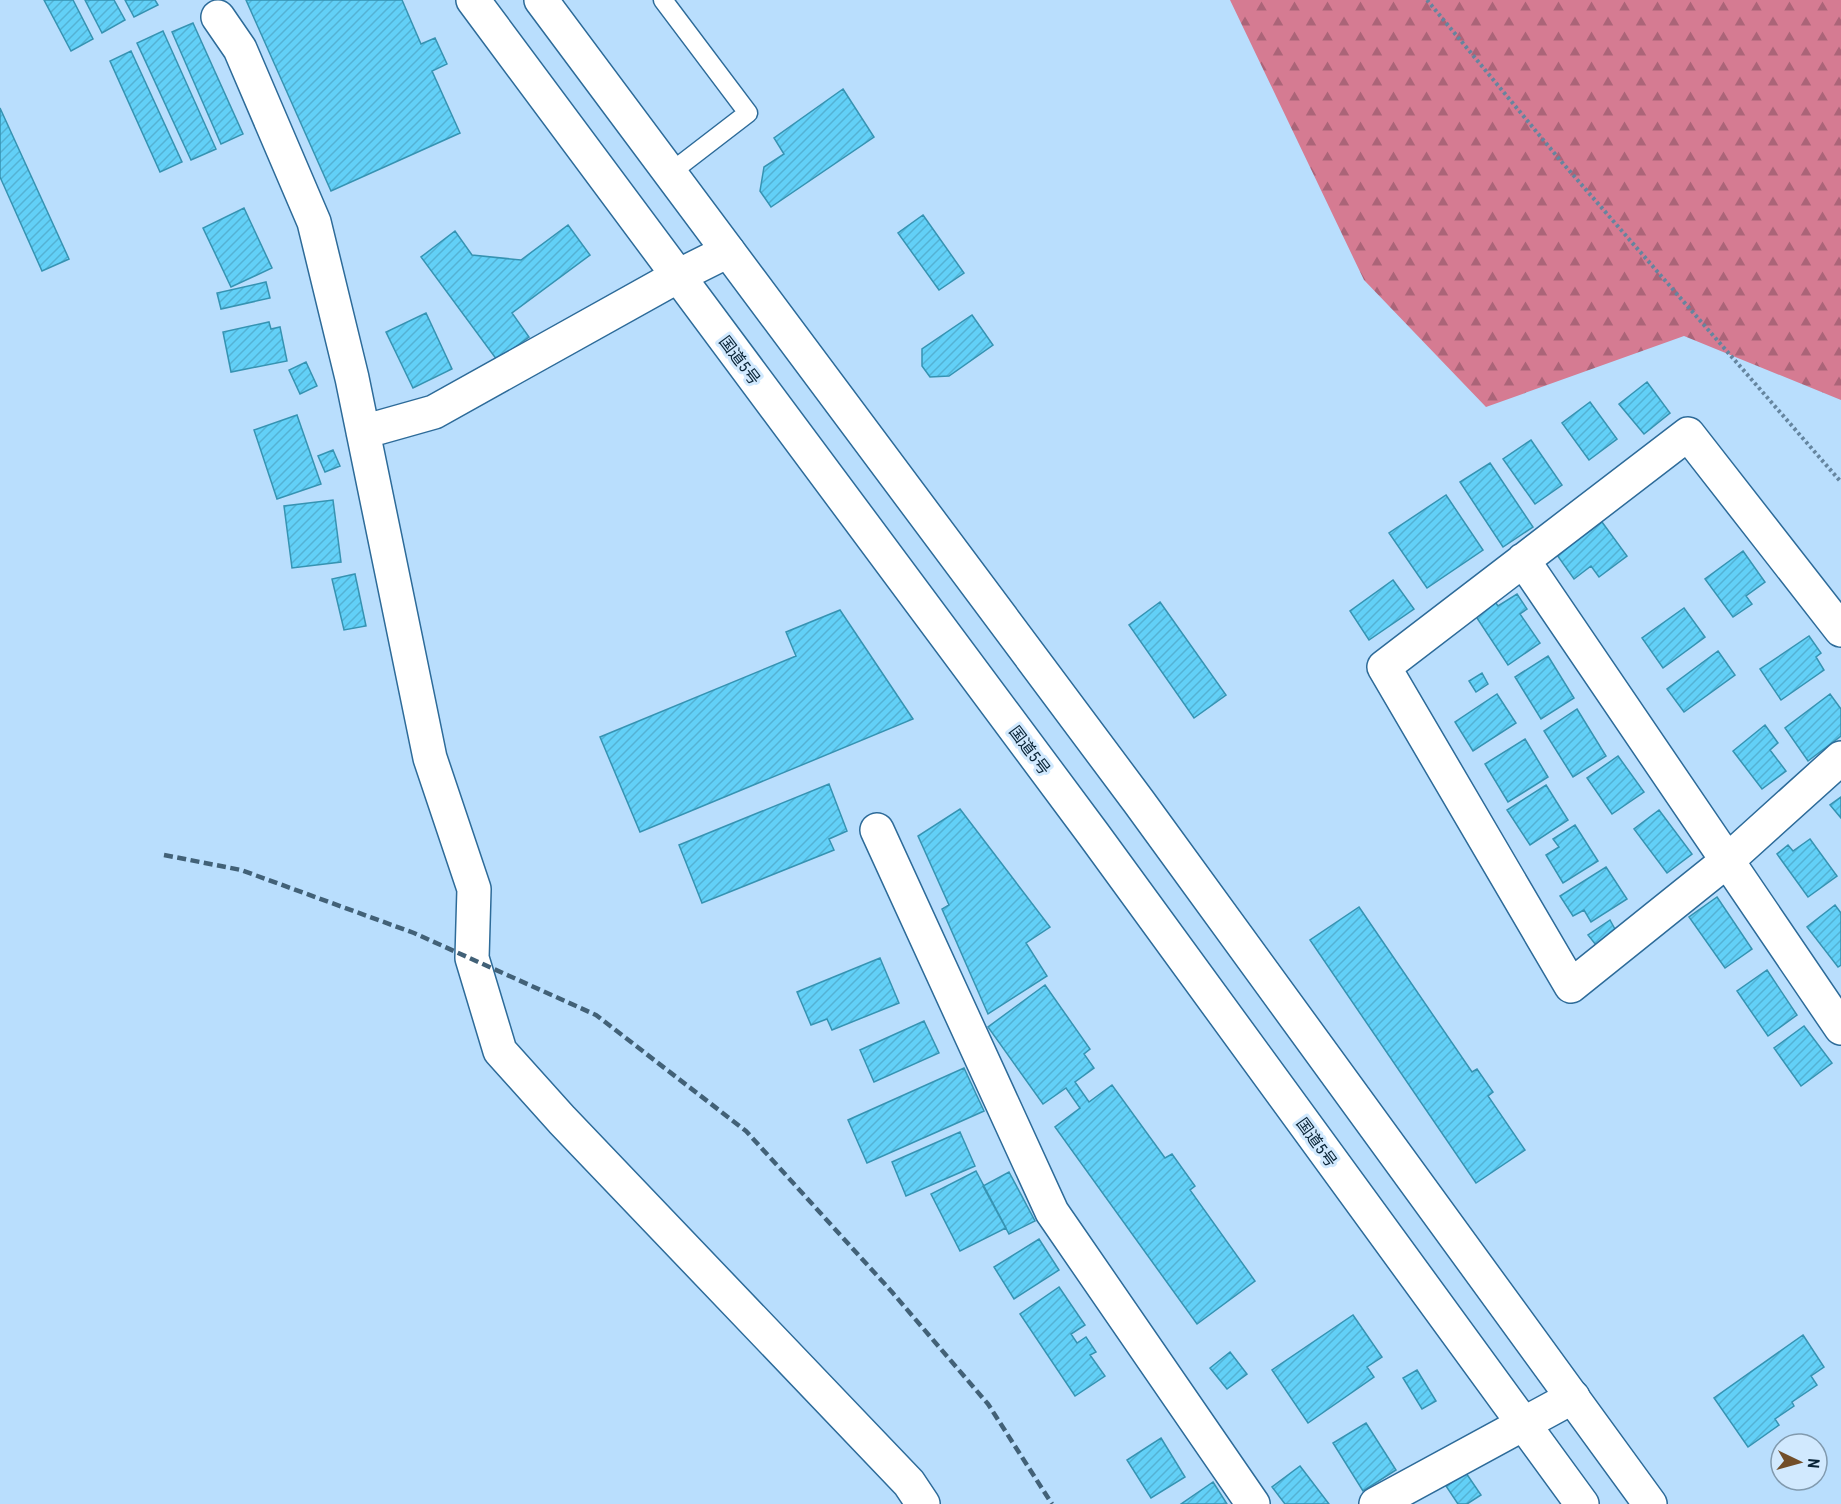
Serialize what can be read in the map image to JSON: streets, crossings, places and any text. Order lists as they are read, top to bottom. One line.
{"streets":{"main road":["国道5号"]},"north":"right"}
